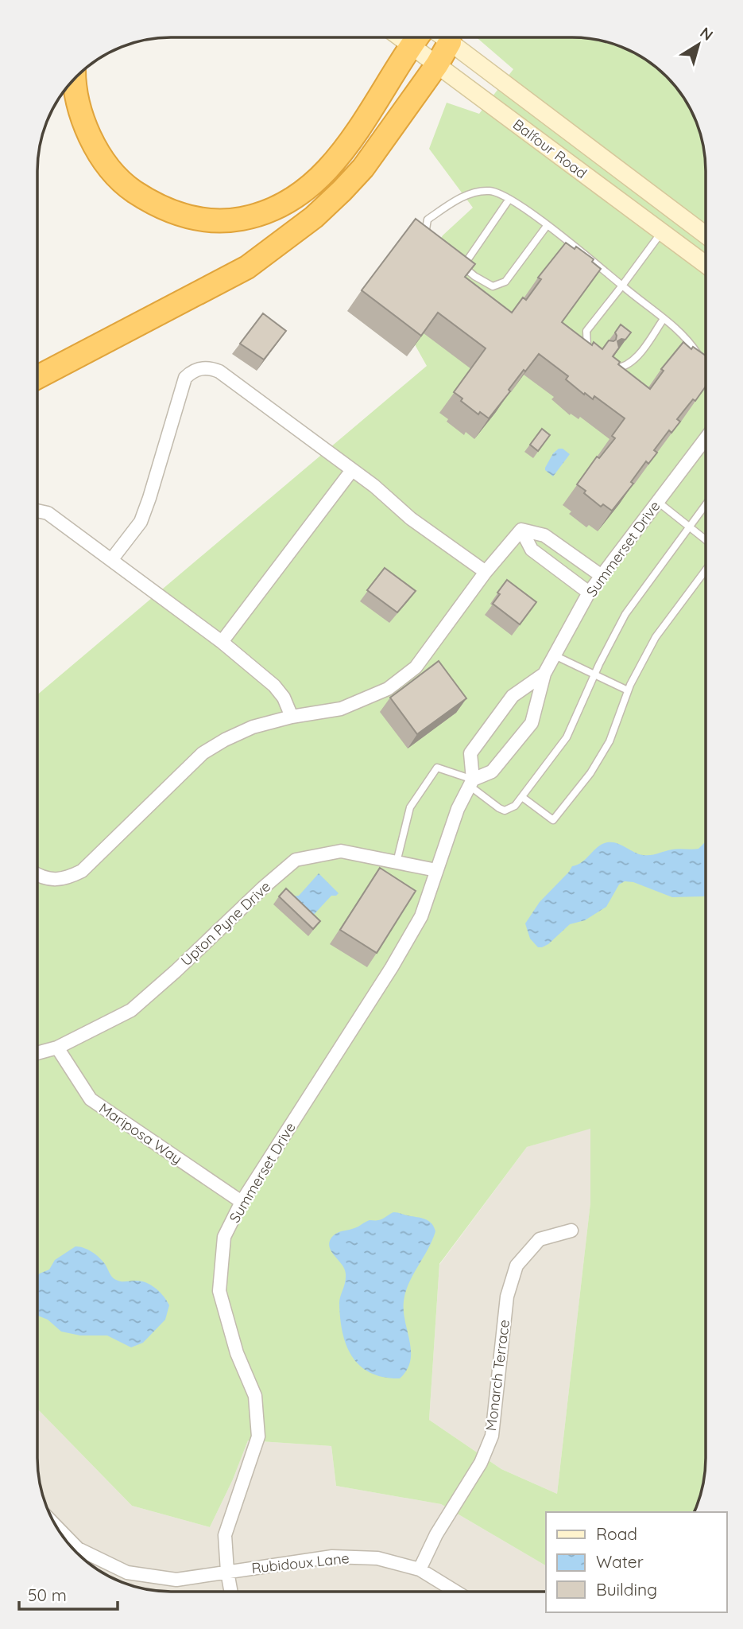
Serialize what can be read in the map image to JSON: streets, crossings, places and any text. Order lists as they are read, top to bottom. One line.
{"streets":{"main road":["Balfour Road"],"street":["Summerset Drive","Upton Pyne Drive","Mariposa Way","Monarch Terrace","Rubidoux Lane"]},"crossings":[["Summerset Drive","Upton Pyne Drive"],["Summerset Drive","Mariposa Way"],["Summerset Drive","Rubidoux Lane"],["Upton Pyne Drive","Mariposa Way"],["Monarch Terrace","Rubidoux Lane"]],"legend":["Road","Water","Building"],"scale_bar":"50 m","north":"top right"}
